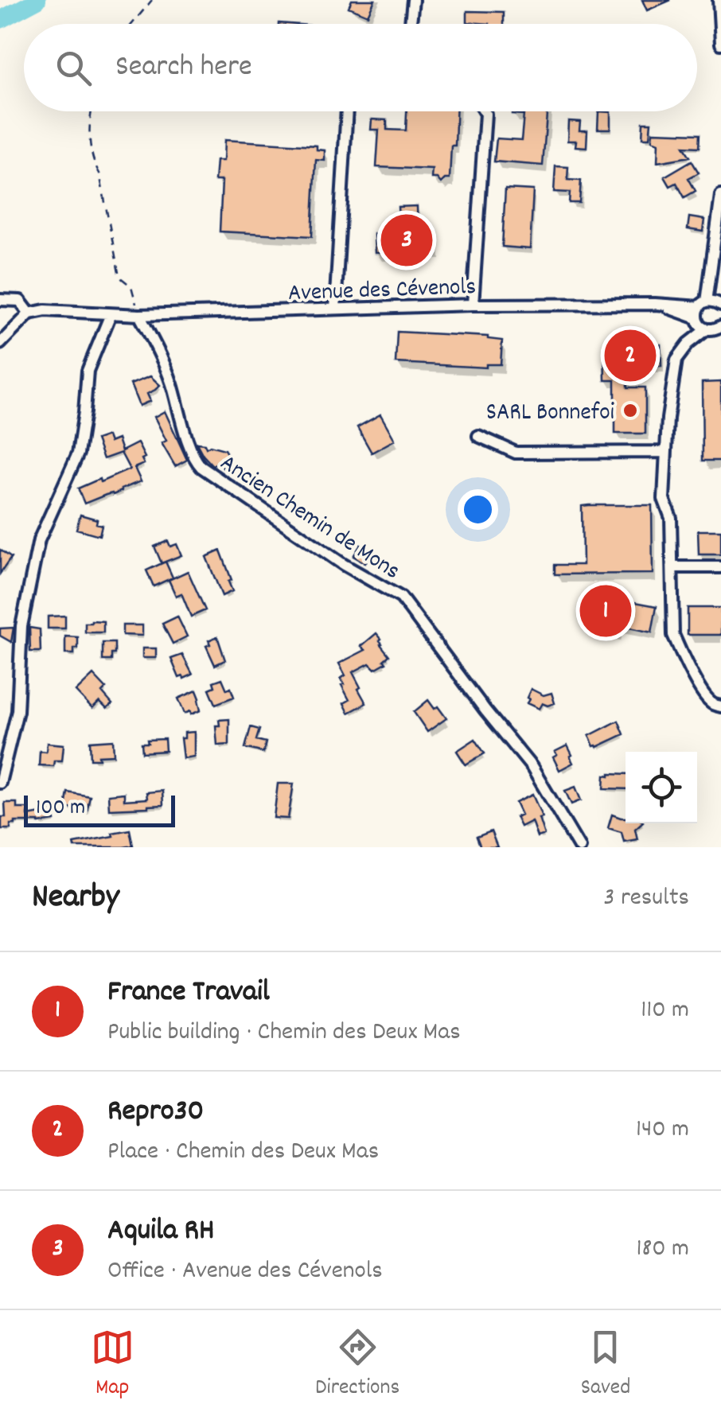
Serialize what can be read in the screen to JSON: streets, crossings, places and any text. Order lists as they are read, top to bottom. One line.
{"streets":{"street":["Avenue des Cévenols","Ancien Chemin de Mons"]},"crossings":[["Avenue des Cévenols","Ancien Chemin de Mons"]],"places":["SARL Bonnefoi"],"scale_bar":"100 m","page":{"search":"Search here","pins":["3","2","1"],"scale":"100 m","heading":["Nearby","3 results"],"list":[{"mark":"1","name":"France Travail","note":"Public building · Chemin des Deux Mas","value":"110 m"},{"mark":"2","name":"Repro30","note":"Place · Chemin des Deux Mas","value":"140 m"},{"mark":"3","name":"Aquila RH","note":"Office · Avenue des Cévenols","value":"180 m"}],"nav":["Map","Directions","Saved"]}}
